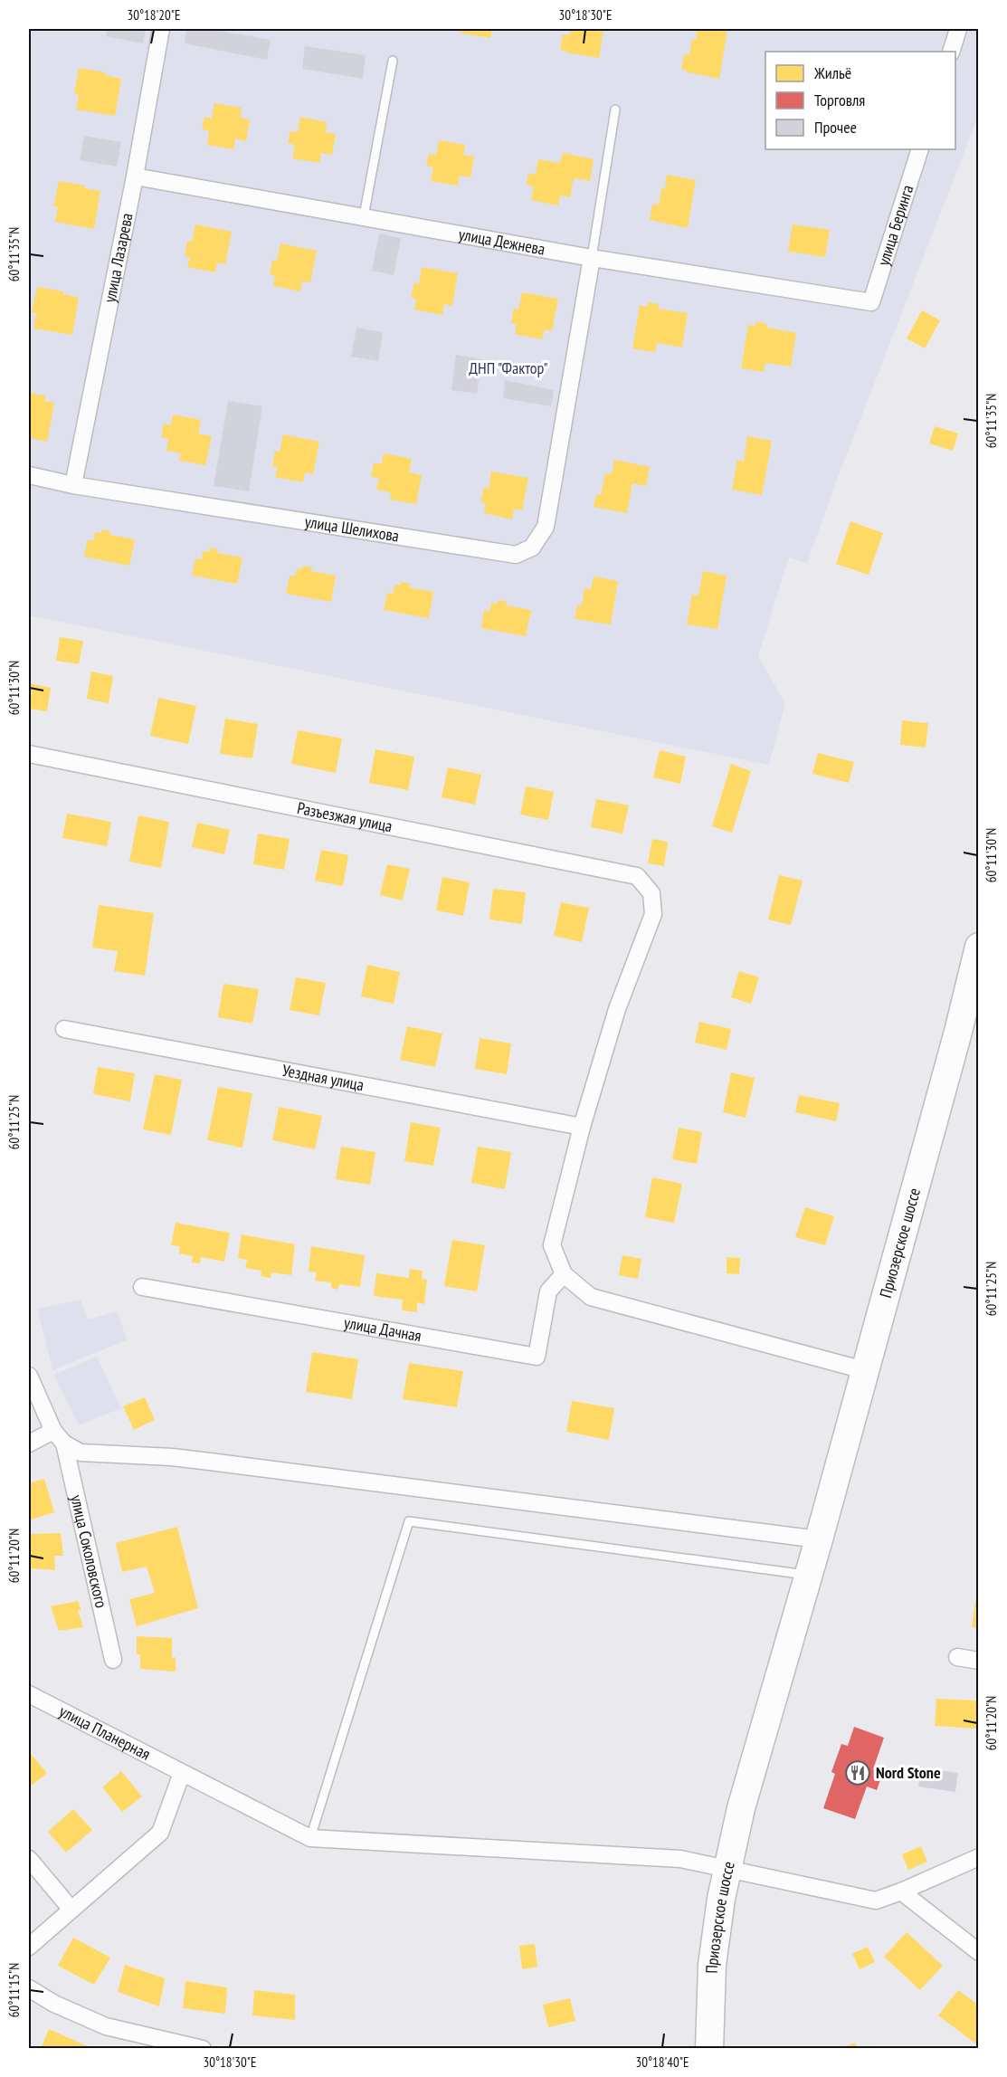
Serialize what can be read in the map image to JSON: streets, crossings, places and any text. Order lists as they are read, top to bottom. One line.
{"streets":{"main road":["Приозерское шоссе"],"street":["улица Беринга","улица Дежнева","улица Лазарева","улица Шелихова","Разъезжая улица","Уездная улица","улица Дачная","улица Соколовского","улица Планерная"]},"crossings":[["улица Беринга","улица Дежнева"],["улица Дежнева","улица Лазарева"],["улица Дежнева","улица Шелихова"],["улица Лазарева","улица Шелихова"],["Разъезжая улица","Уездная улица"]],"parks":["ДНП \"Фактор\""],"places":{"restaurant":["Nord Stone"]},"legend":["Жильё","Торговля","Прочее"],"coordinates":["30°18'20\"E","30°18'30\"E","60°11'35\"N","60°11'30\"N","60°11'25\"N","60°11'20\"N","60°11'15\"N","30°18'40\"E"]}
